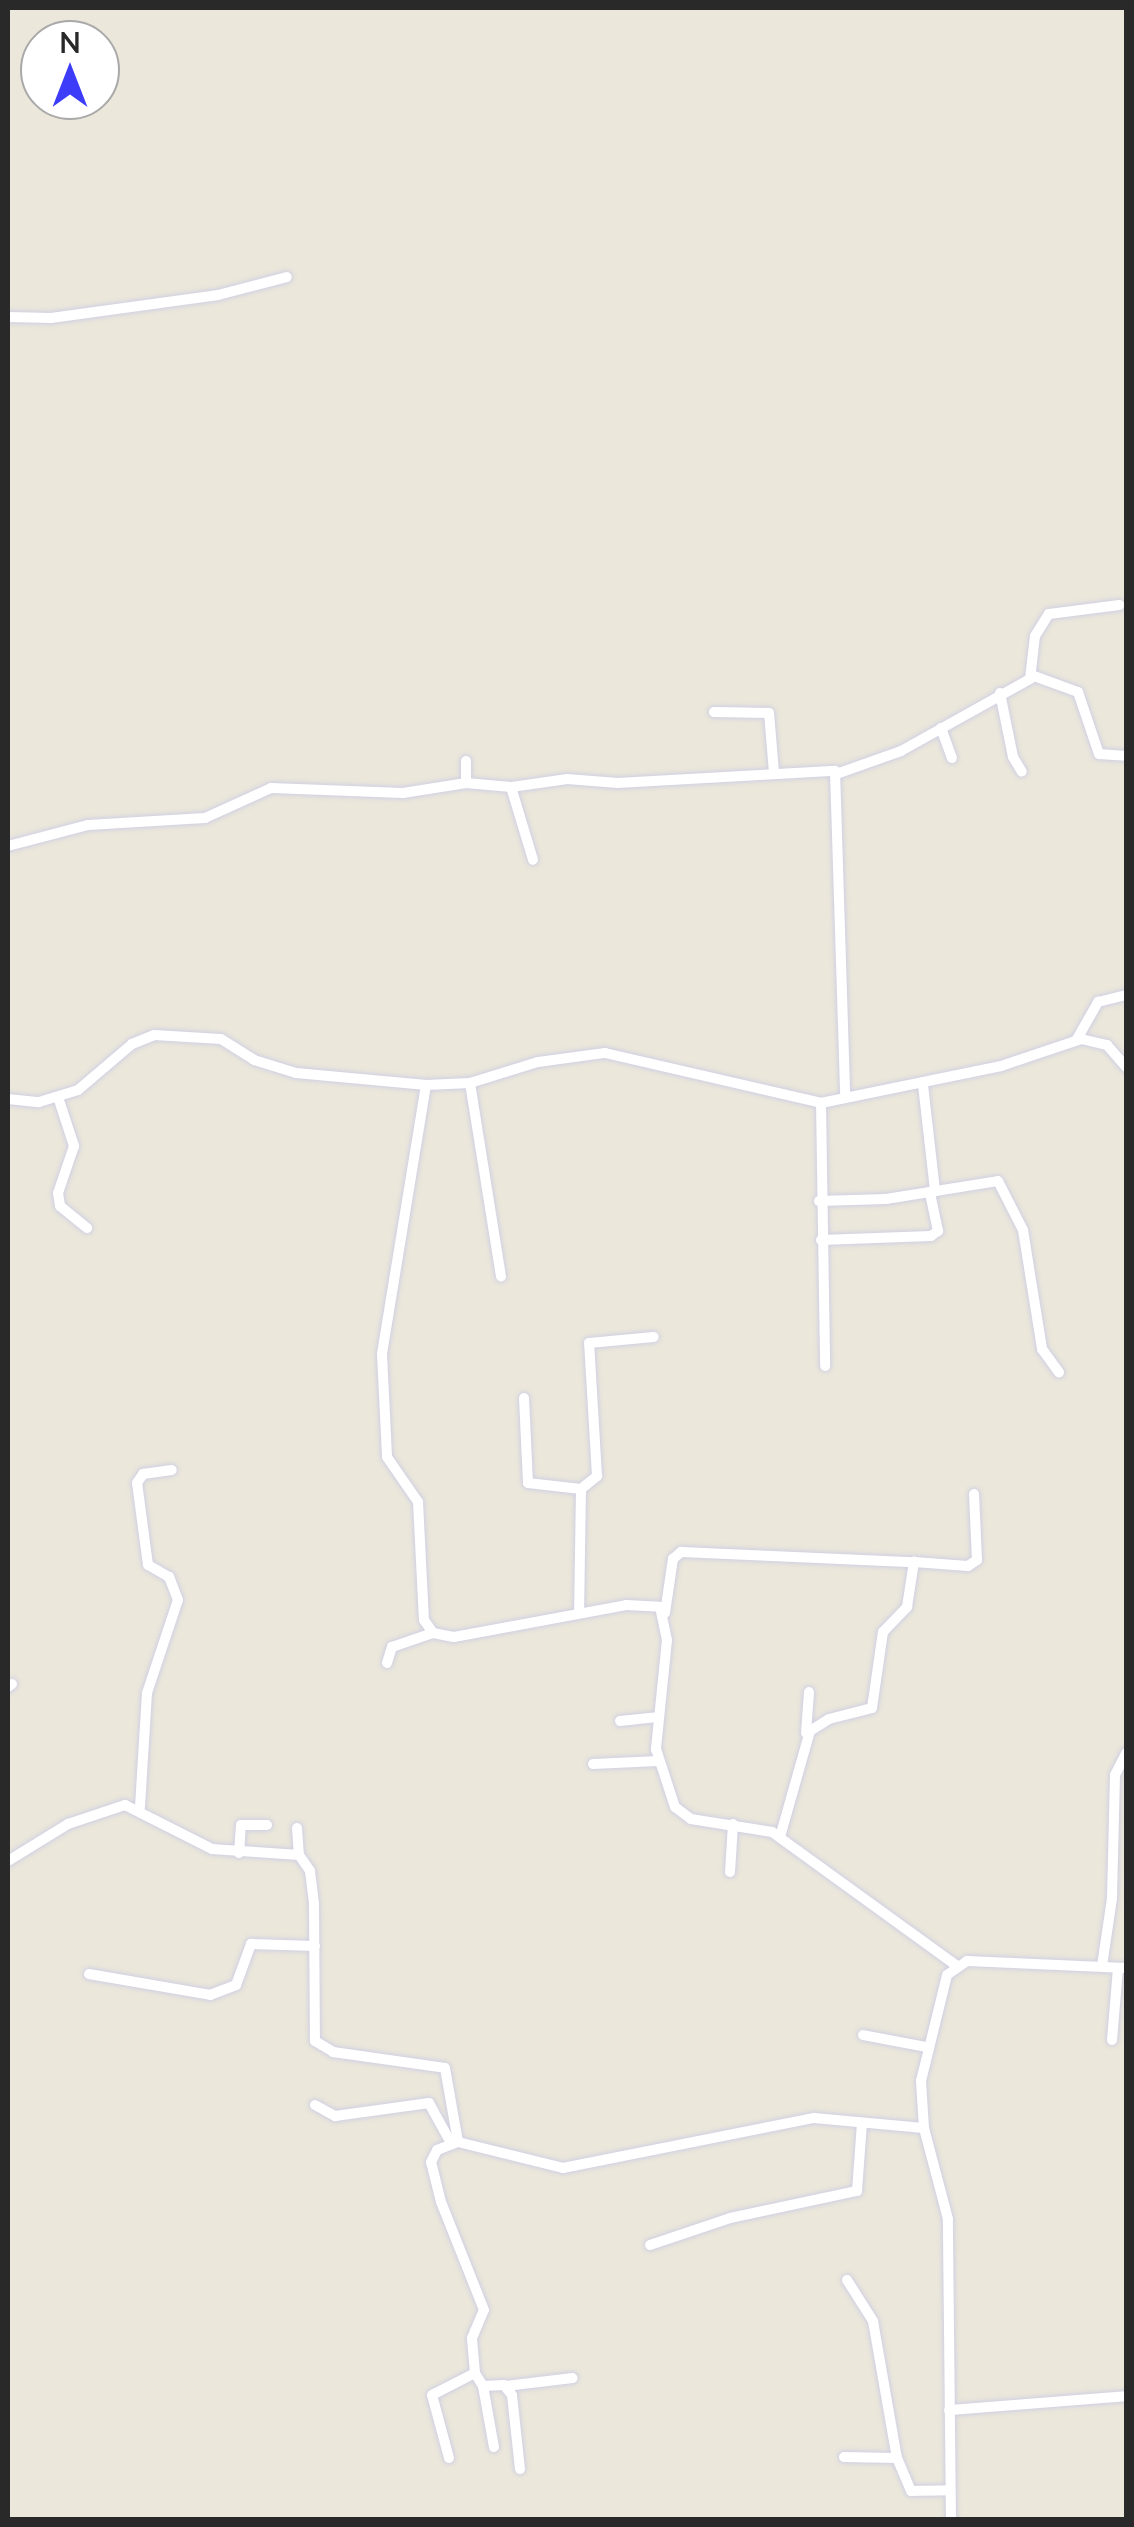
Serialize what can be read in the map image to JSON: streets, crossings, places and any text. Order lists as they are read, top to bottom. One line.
{"north":"top"}
